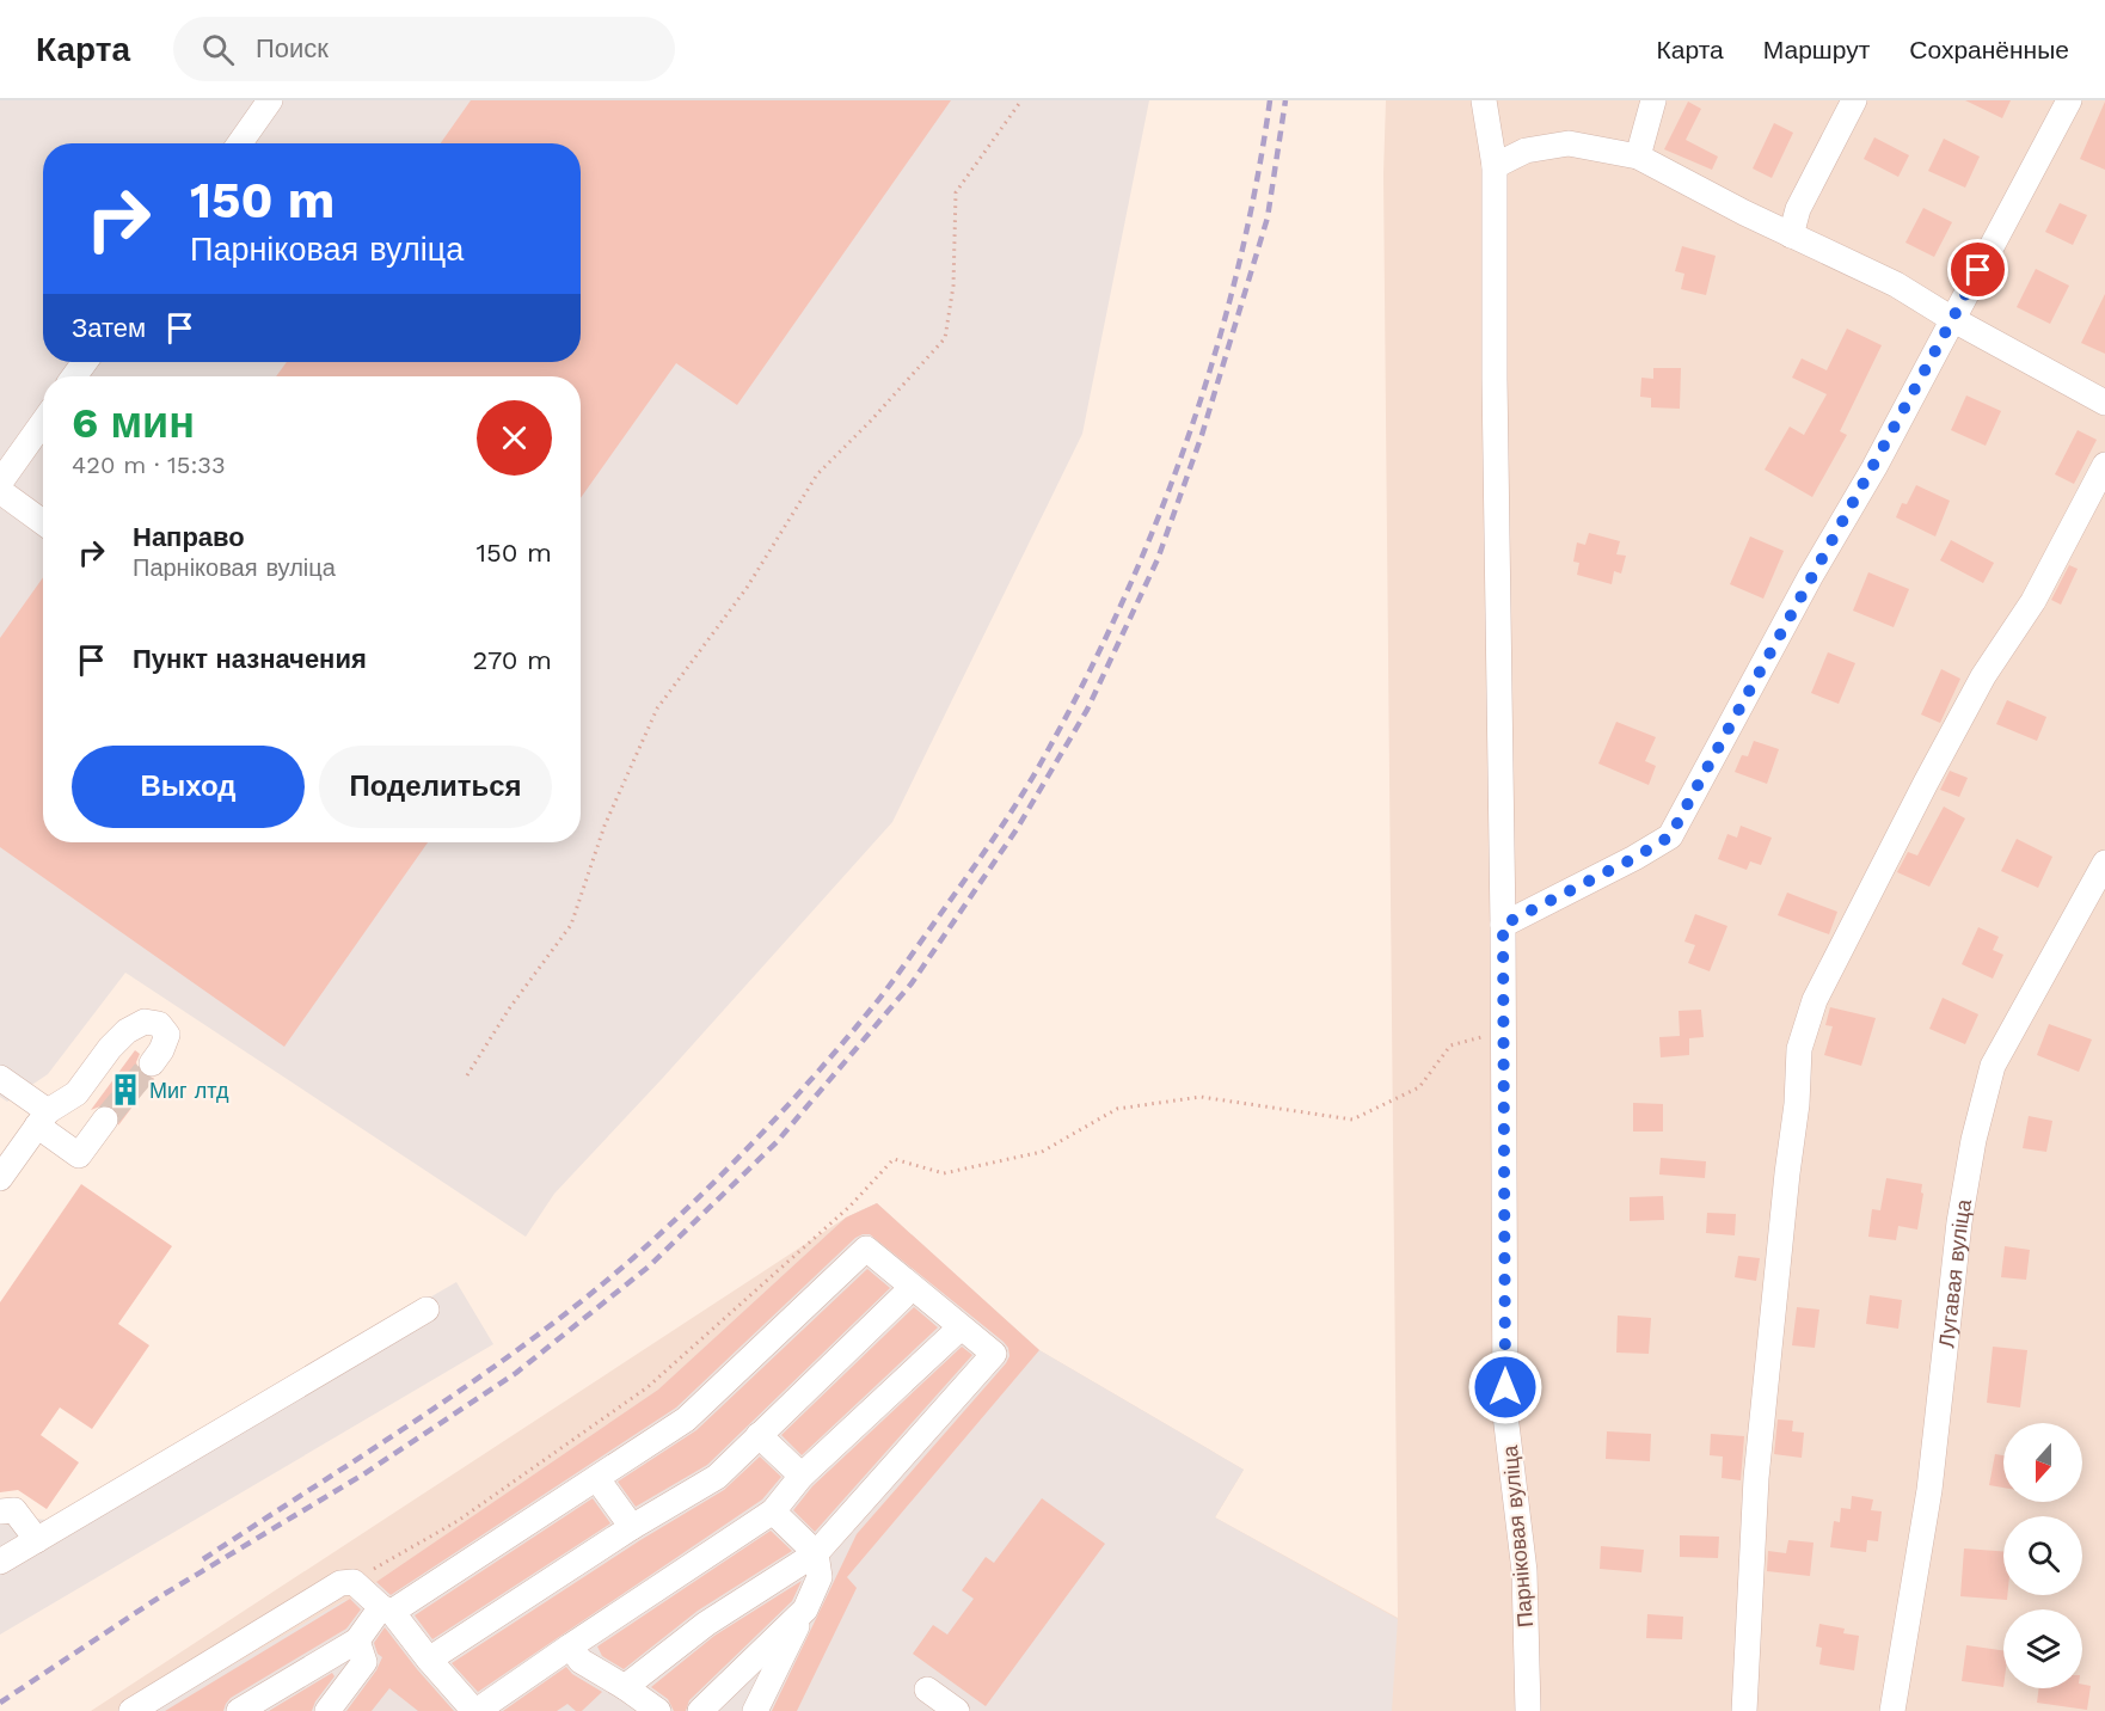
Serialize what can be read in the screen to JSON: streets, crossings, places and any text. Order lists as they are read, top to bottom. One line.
{"streets":{"street":["Лугавая вуліца","Парніковая вуліца"]},"places":{"building":["Миг лтд"]},"north":"bottom","page":{"header":"Карта","search":"Поиск","nav":["Карта","Маршрут","Сохранённые"],"turn":["150 m","Парніковая вуліца"],"then":"Затем","heading":["6 мин","420 m · 15:33"],"list":[{"name":"Направо","note":"Парніковая вуліца","value":"150 m"},{"name":"Пункт назначения","value":"270 m"}],"buttons":["Выход","Поделиться"]}}
